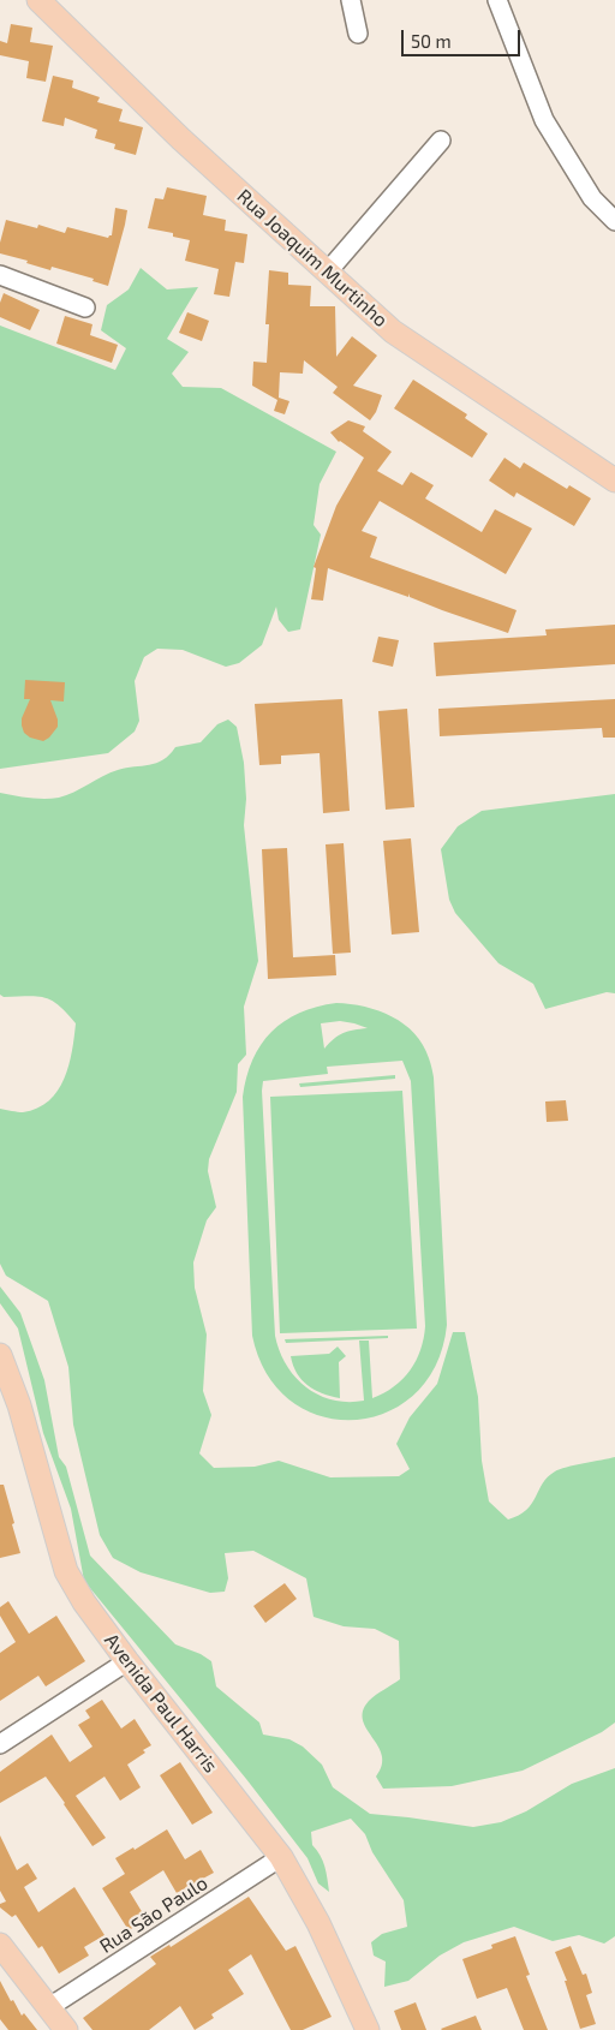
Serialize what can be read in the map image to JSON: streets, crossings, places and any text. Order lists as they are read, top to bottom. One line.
{"streets":{"main road":["Rua Joaquim Murtinho","Avenida Paul Harris"],"street":["Rua São Paulo"]},"crossings":[["Avenida Paul Harris","Rua São Paulo"]],"scale_bar":"50 m"}
